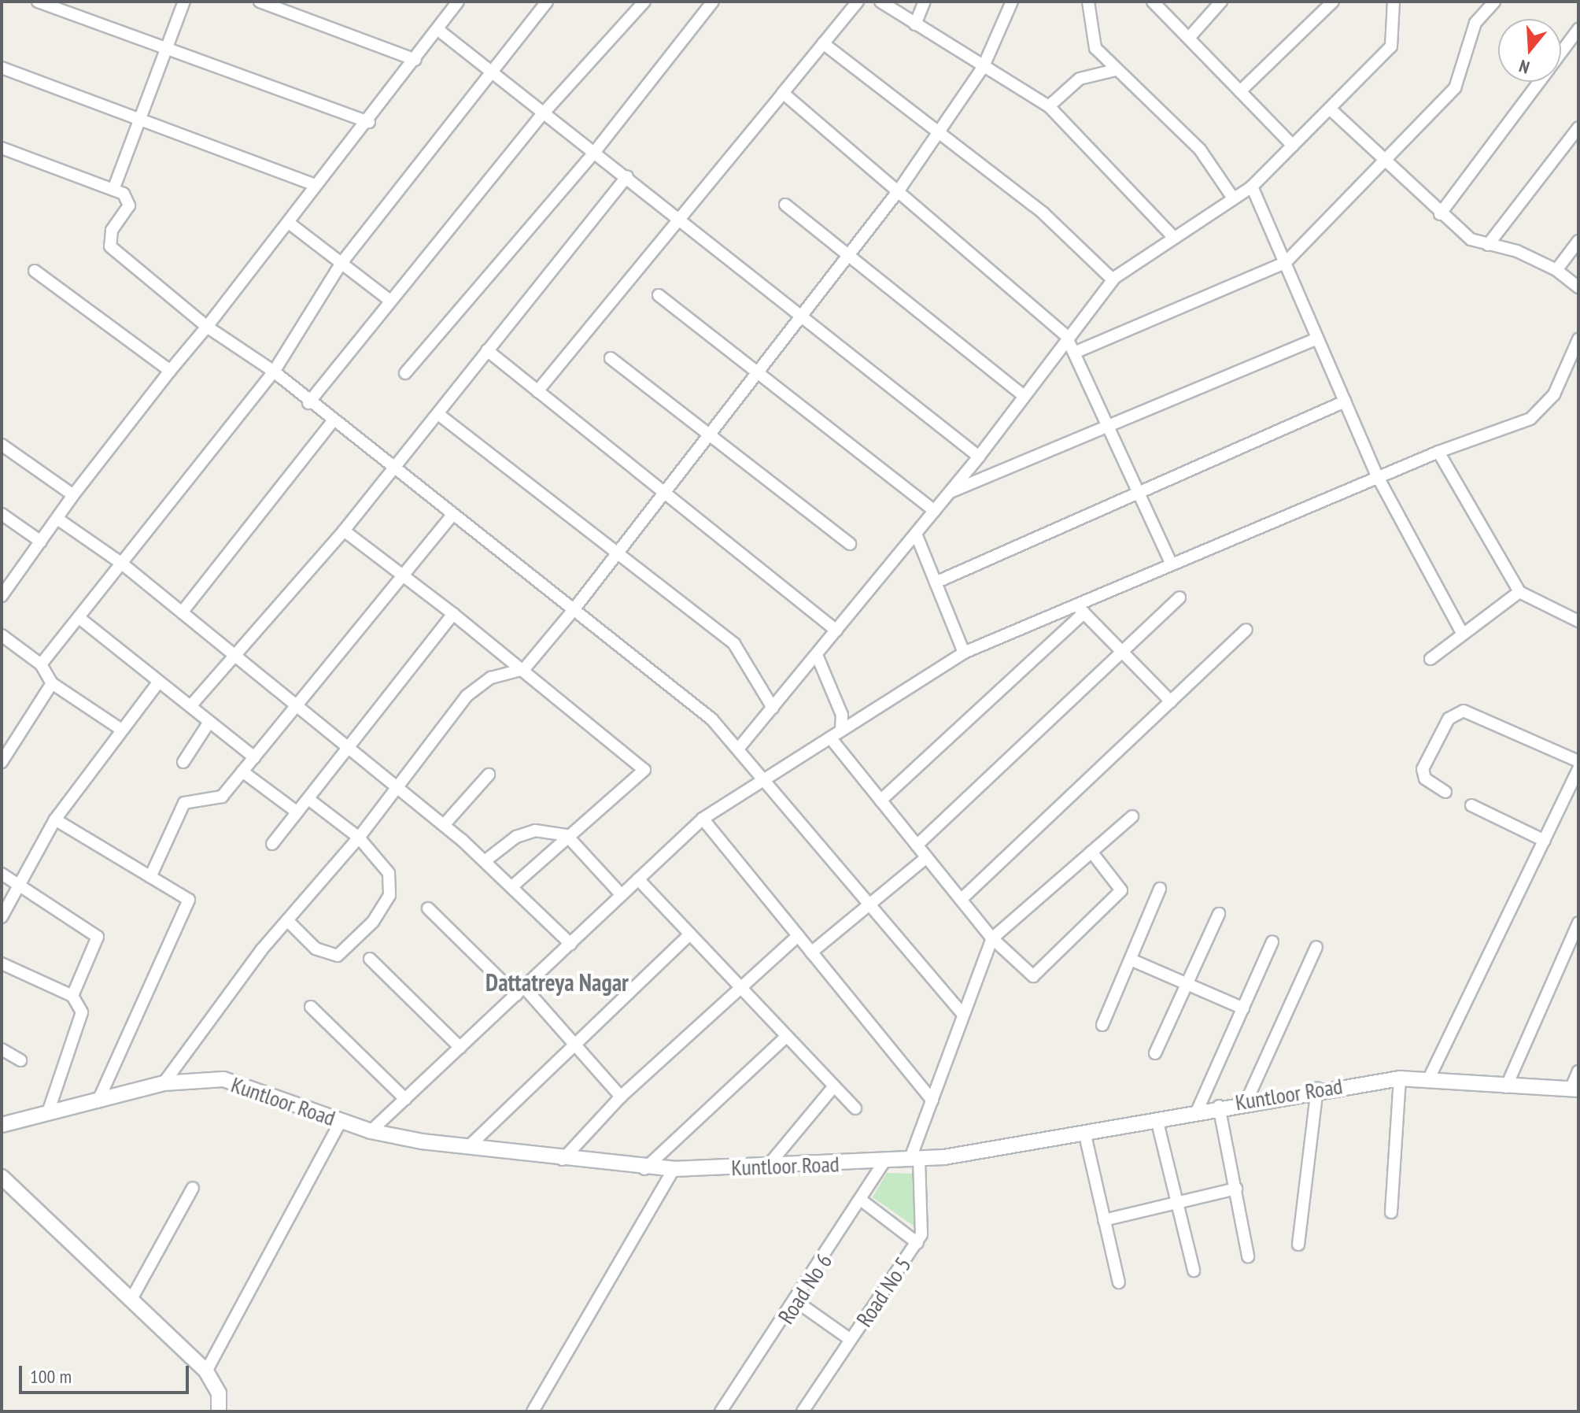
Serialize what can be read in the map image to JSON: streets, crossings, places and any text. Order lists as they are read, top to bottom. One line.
{"streets":{"street":["Kuntloor Road","Road No 6","Road No 5"]},"crossings":[["Kuntloor Road","Road No 6"],["Kuntloor Road","Road No 5"]],"districts":["Dattatreya Nagar"],"scale_bar":"100 m","north":"bottom"}
